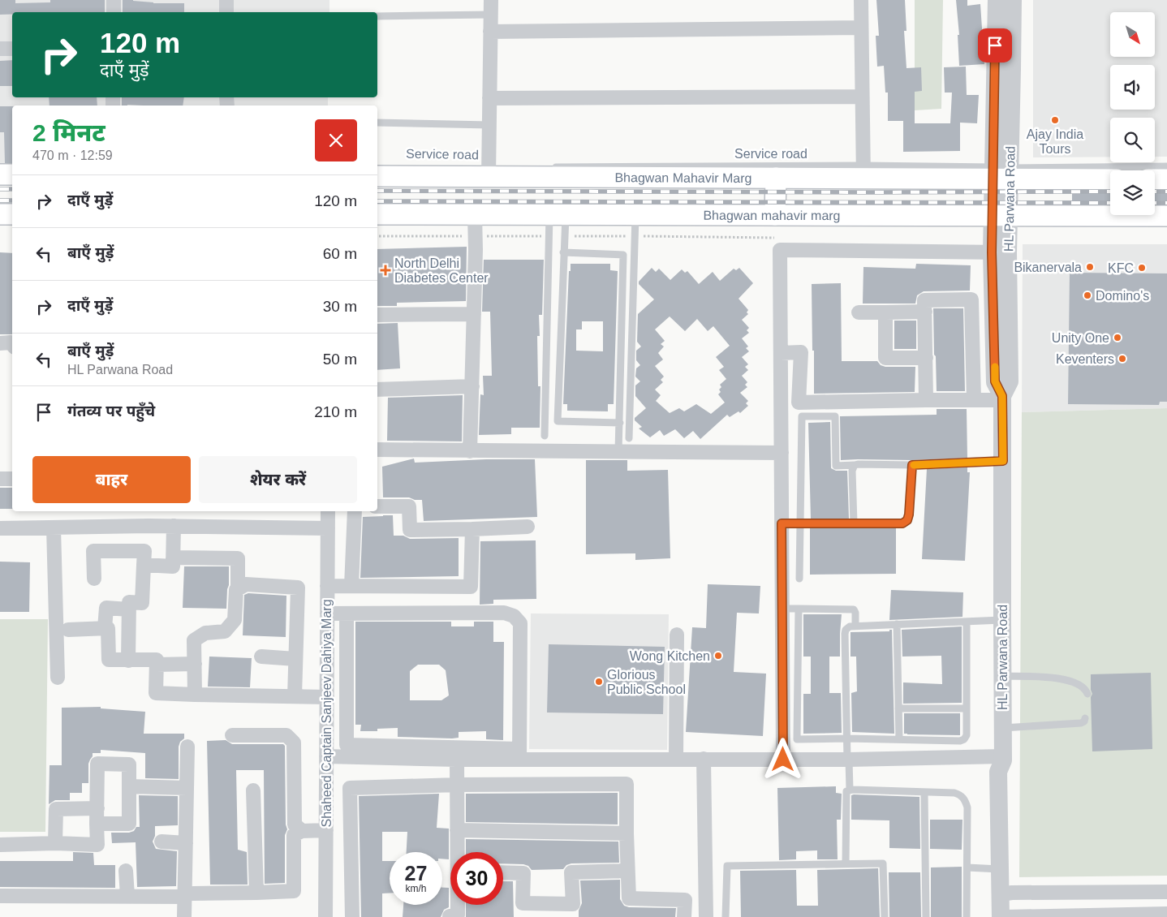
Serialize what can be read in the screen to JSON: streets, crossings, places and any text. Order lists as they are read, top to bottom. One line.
{"streets":{"main road":["Bhagwan Mahavir Marg","Bhagwan mahavir marg"],"street":["HL Parwana Road","Shaheed Captain Sanjeev Dahiya Marg"],"lane":["Service road"]},"crossings":[["Service road","Bhagwan Mahavir Marg"],["Bhagwan Mahavir Marg","HL Parwana Road"],["HL Parwana Road","Bhagwan mahavir marg"]],"places":{"other":["Ajay India Tours","Bikanervala","KFC","Domino's","Unity One","Keventers","Wong Kitchen","Glorious Public School"],"health":["North Delhi Diabetes Center"]},"north":"bottom right","page":{"turn":["120 m","दाएँ मुड़ें"],"heading":["2 मिनट","470 m · 12:59"],"list":[{"name":"दाएँ मुड़ें","value":"120 m"},{"name":"बाएँ मुड़ें","value":"60 m"},{"name":"दाएँ मुड़ें","value":"30 m"},{"name":"बाएँ मुड़ें","note":"HL Parwana Road","value":"50 m"},{"name":"गंतव्य पर पहुँचे","value":"210 m"}],"buttons":["बाहर","शेयर करें"],"speed":"27 km/h","limit":"30"}}
